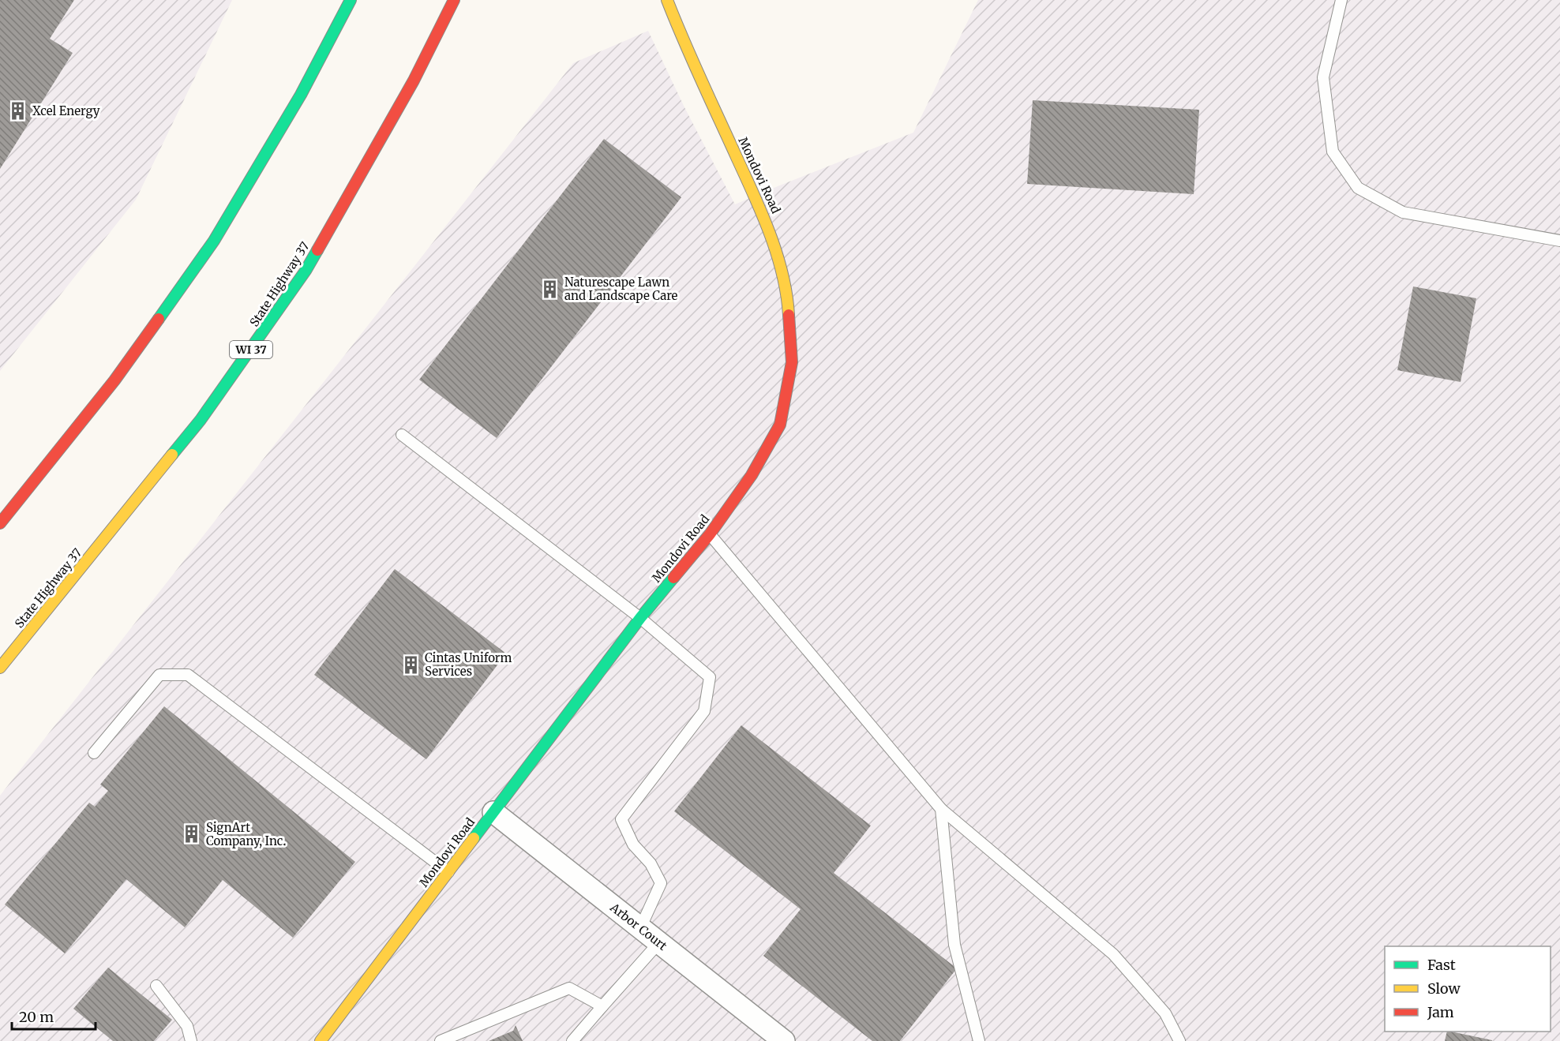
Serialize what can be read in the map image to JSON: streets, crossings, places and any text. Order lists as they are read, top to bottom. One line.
{"streets":{"main road":["Mondovi Road","State Highway 37","WI 37"],"street":["Arbor Court"]},"crossings":[["Mondovi Road","Arbor Court"]],"places":{"building":["Xcel Energy","Naturescape Lawn and Landscape Care","Cintas Uniform Services","SignArt Company, Inc."]},"legend":["Fast","Slow","Jam"],"scale_bar":"20 m"}
